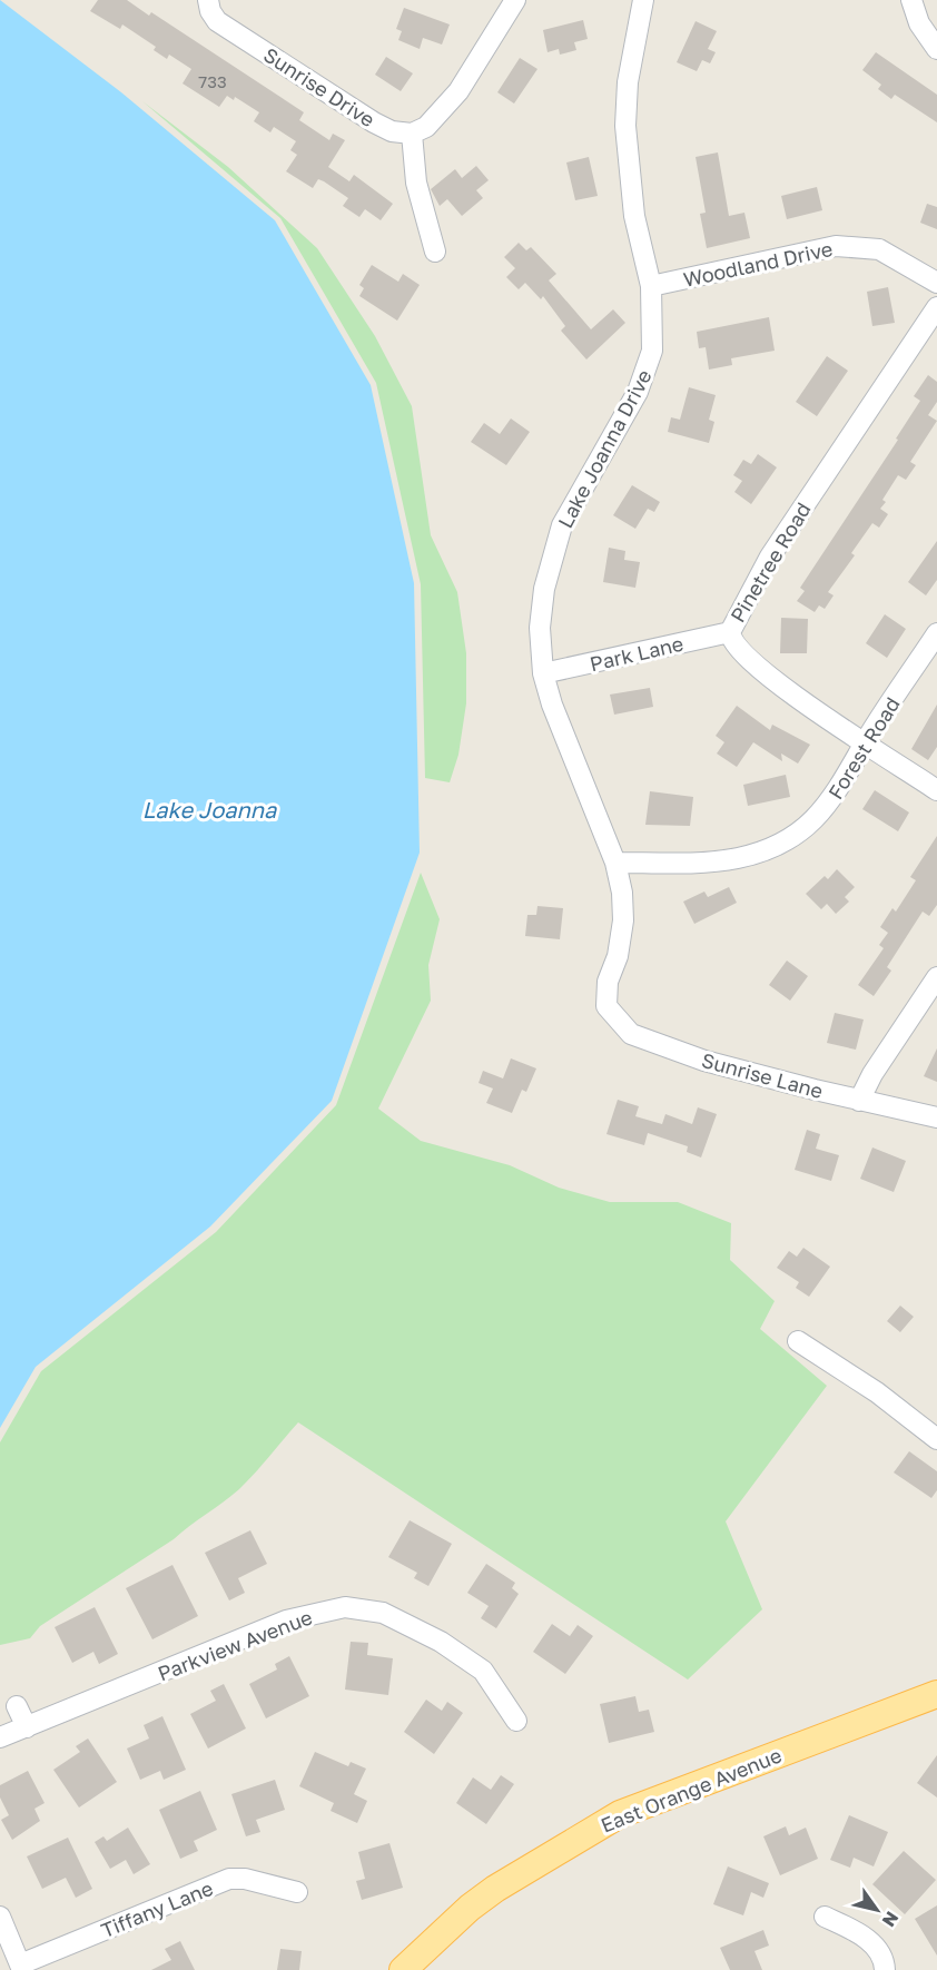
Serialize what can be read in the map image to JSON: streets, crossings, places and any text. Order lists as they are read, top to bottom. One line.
{"streets":{"main road":["East Orange Avenue"],"street":["Sunrise Drive","Woodland Drive","Lake Joanna Drive","Pinetree Road","Park Lane","Forest Road","Sunrise Lane","Parkview Avenue","Tiffany Lane"]},"crossings":[["Woodland Drive","Lake Joanna Drive"],["Lake Joanna Drive","Park Lane"],["Lake Joanna Drive","Forest Road"],["Lake Joanna Drive","Sunrise Lane"],["Pinetree Road","Park Lane"],["Pinetree Road","Forest Road"]],"water":["Lake Joanna"],"house_numbers":["733"],"north":"bottom right"}
